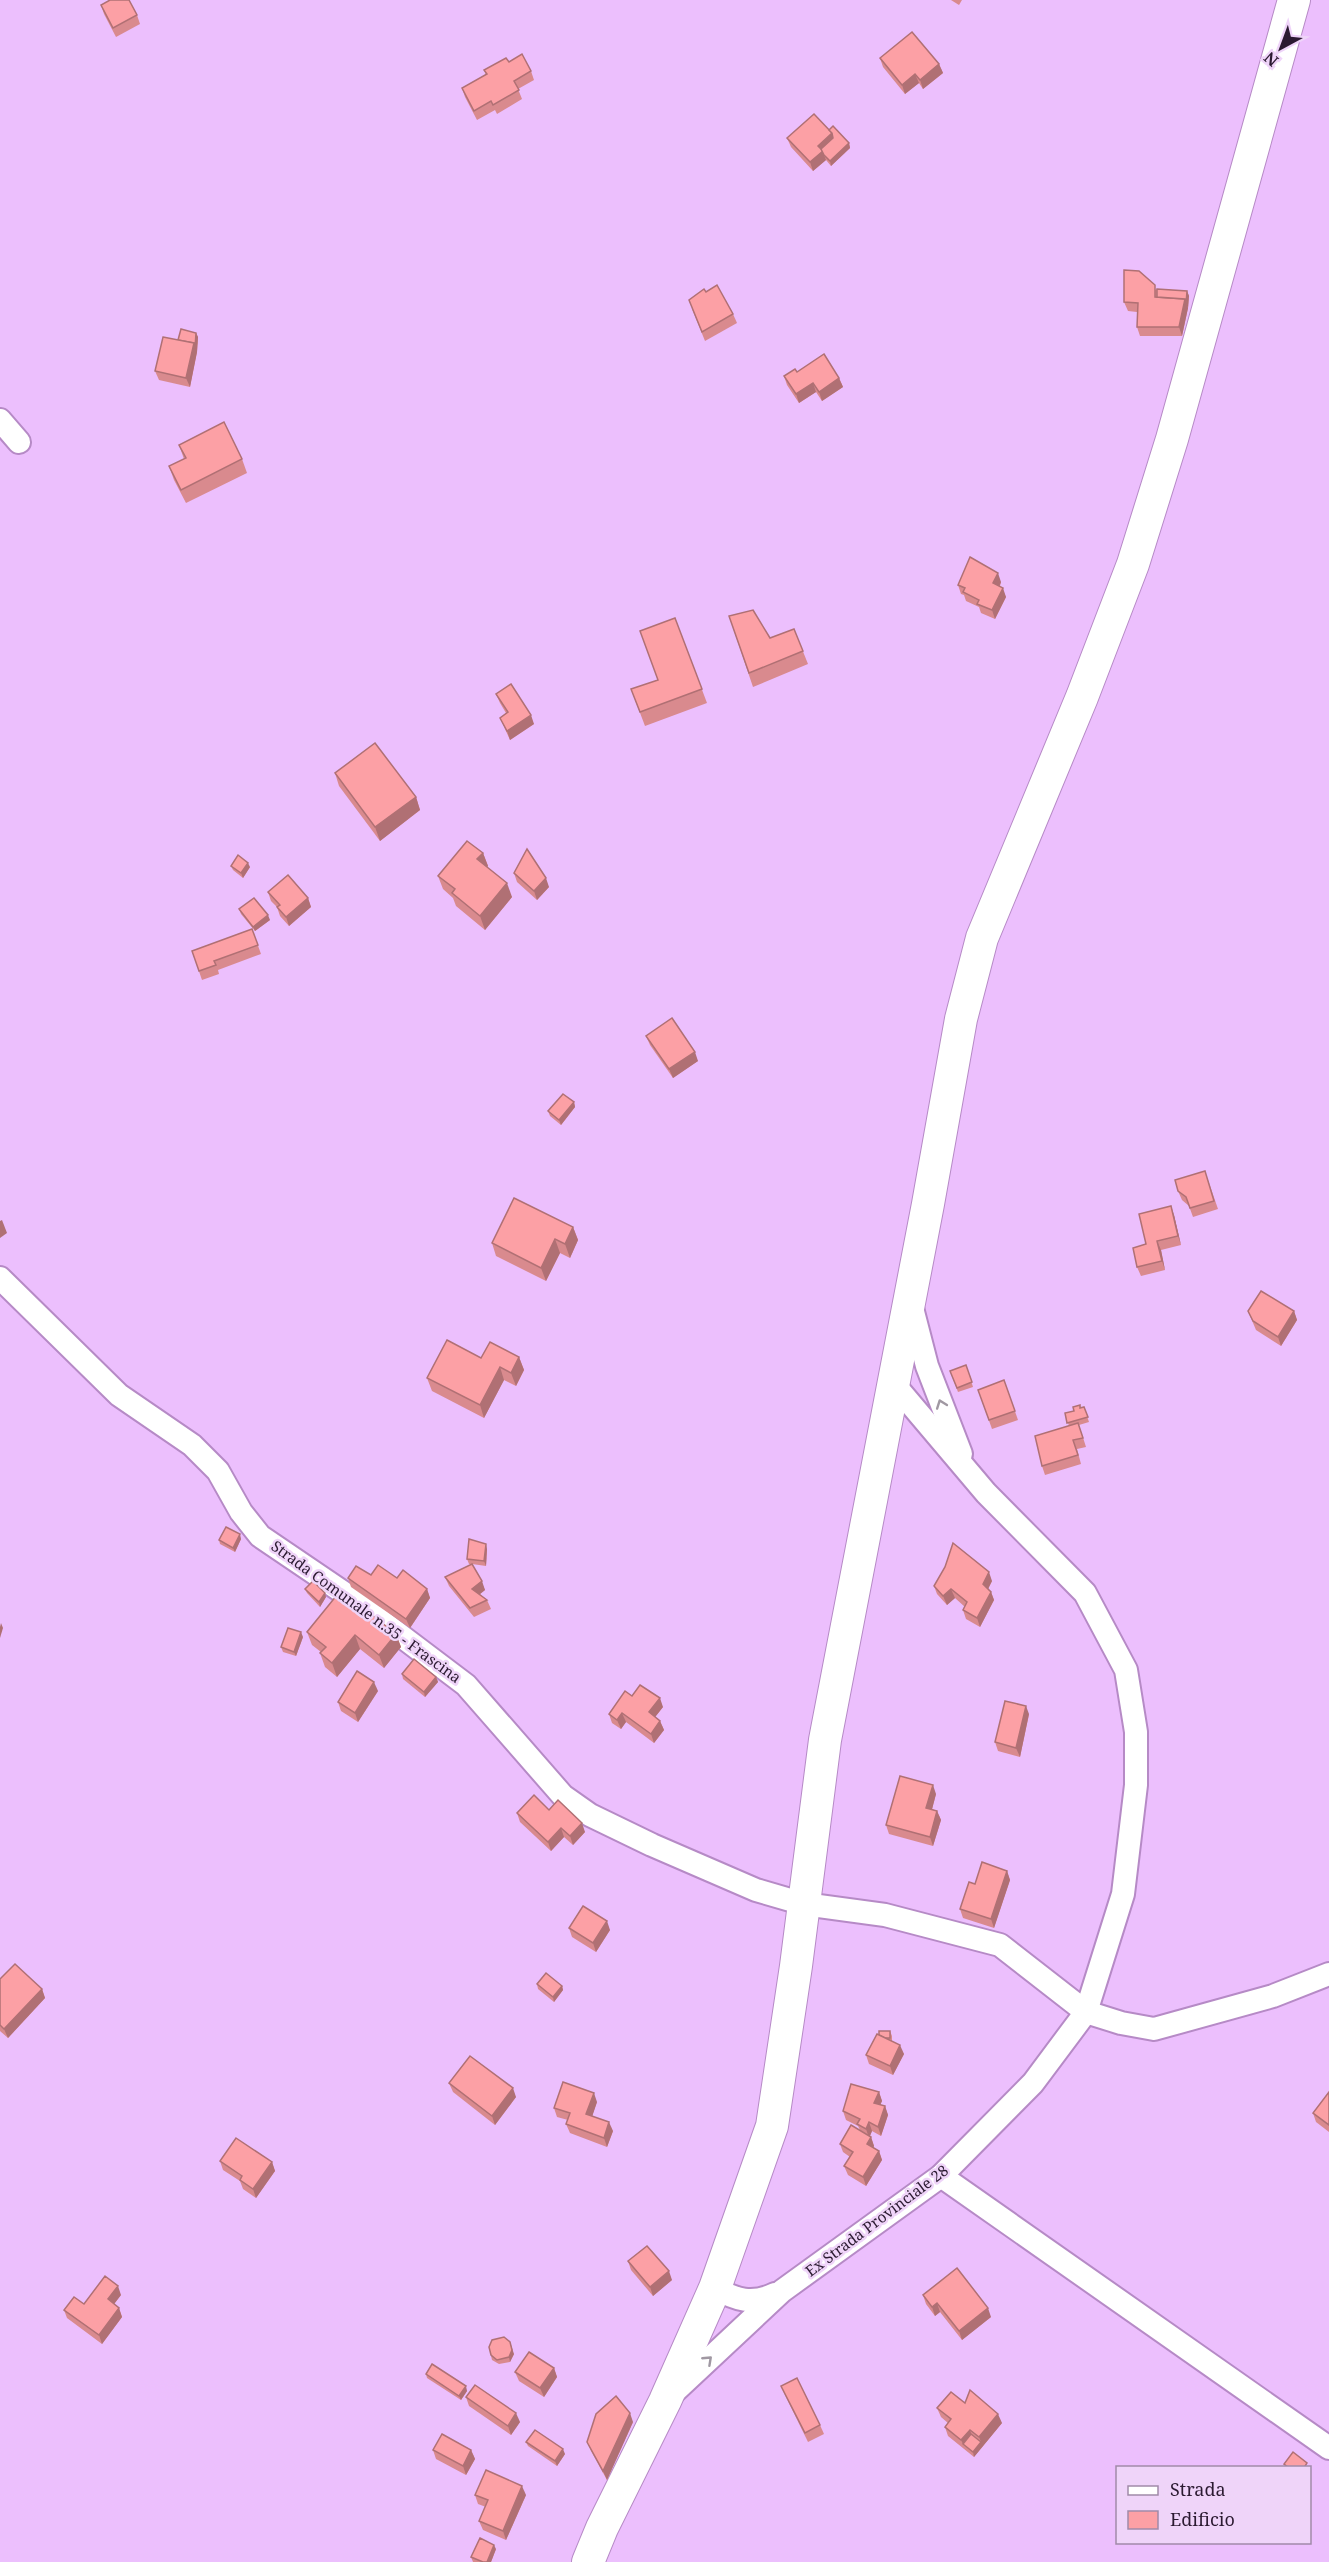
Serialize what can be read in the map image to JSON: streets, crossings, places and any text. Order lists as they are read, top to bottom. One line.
{"streets":{"street":["Strada Comunale n.35 - Frascina","Ex Strada Provinciale 28"]},"crossings":[["Strada Comunale n.35 - Frascina","Ex Strada Provinciale 28"]],"legend":["Strada","Edificio"],"north":"bottom left"}
